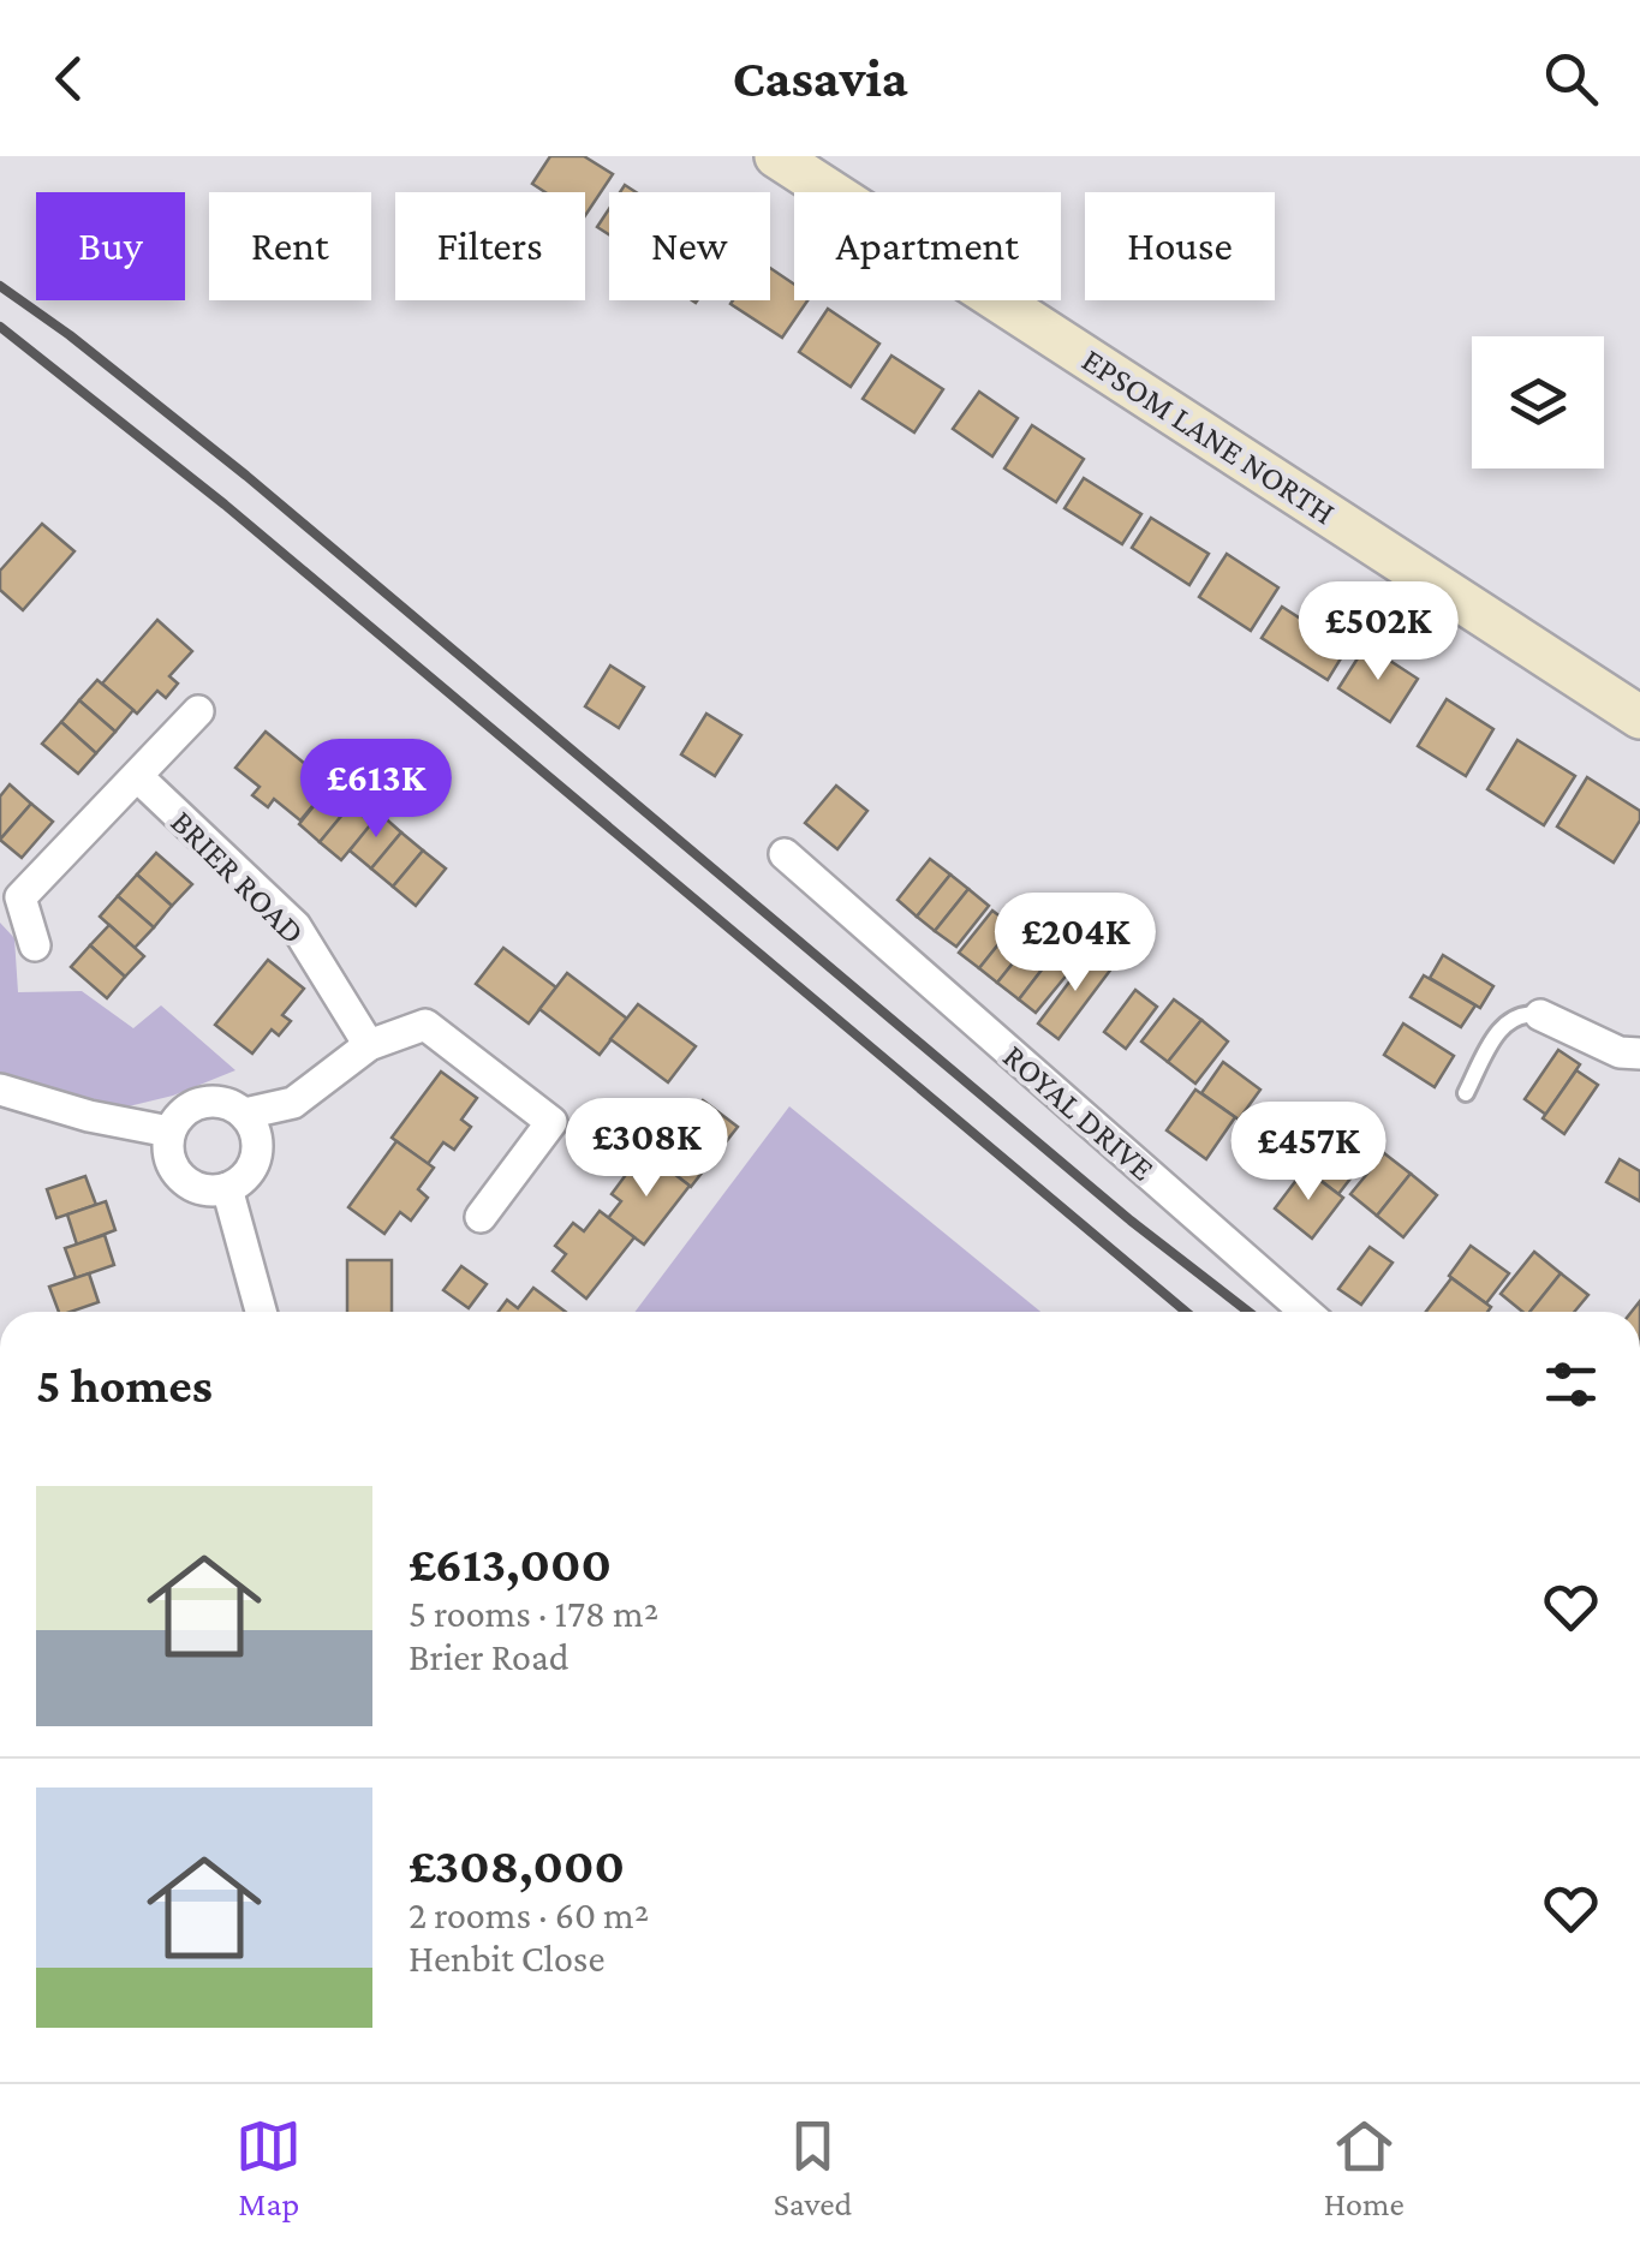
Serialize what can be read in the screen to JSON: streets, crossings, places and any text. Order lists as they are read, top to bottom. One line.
{"streets":{"main road":["EPSOM LANE NORTH"],"street":["BRIER ROAD","ROYAL DRIVE"]},"page":{"header":"Casavia","chip":["Buy","Rent","Filters","New","Apartment","House"],"price":["£502K","£613K","£204K","£308K","£457K"],"heading":"5 homes","list":[{"name":"£613,000","note":"5 rooms · 178 m² · Brier Road"},{"name":"£308,000","note":"2 rooms · 60 m² · Henbit Close"}],"tabs":["Map","Saved","Home"]}}
